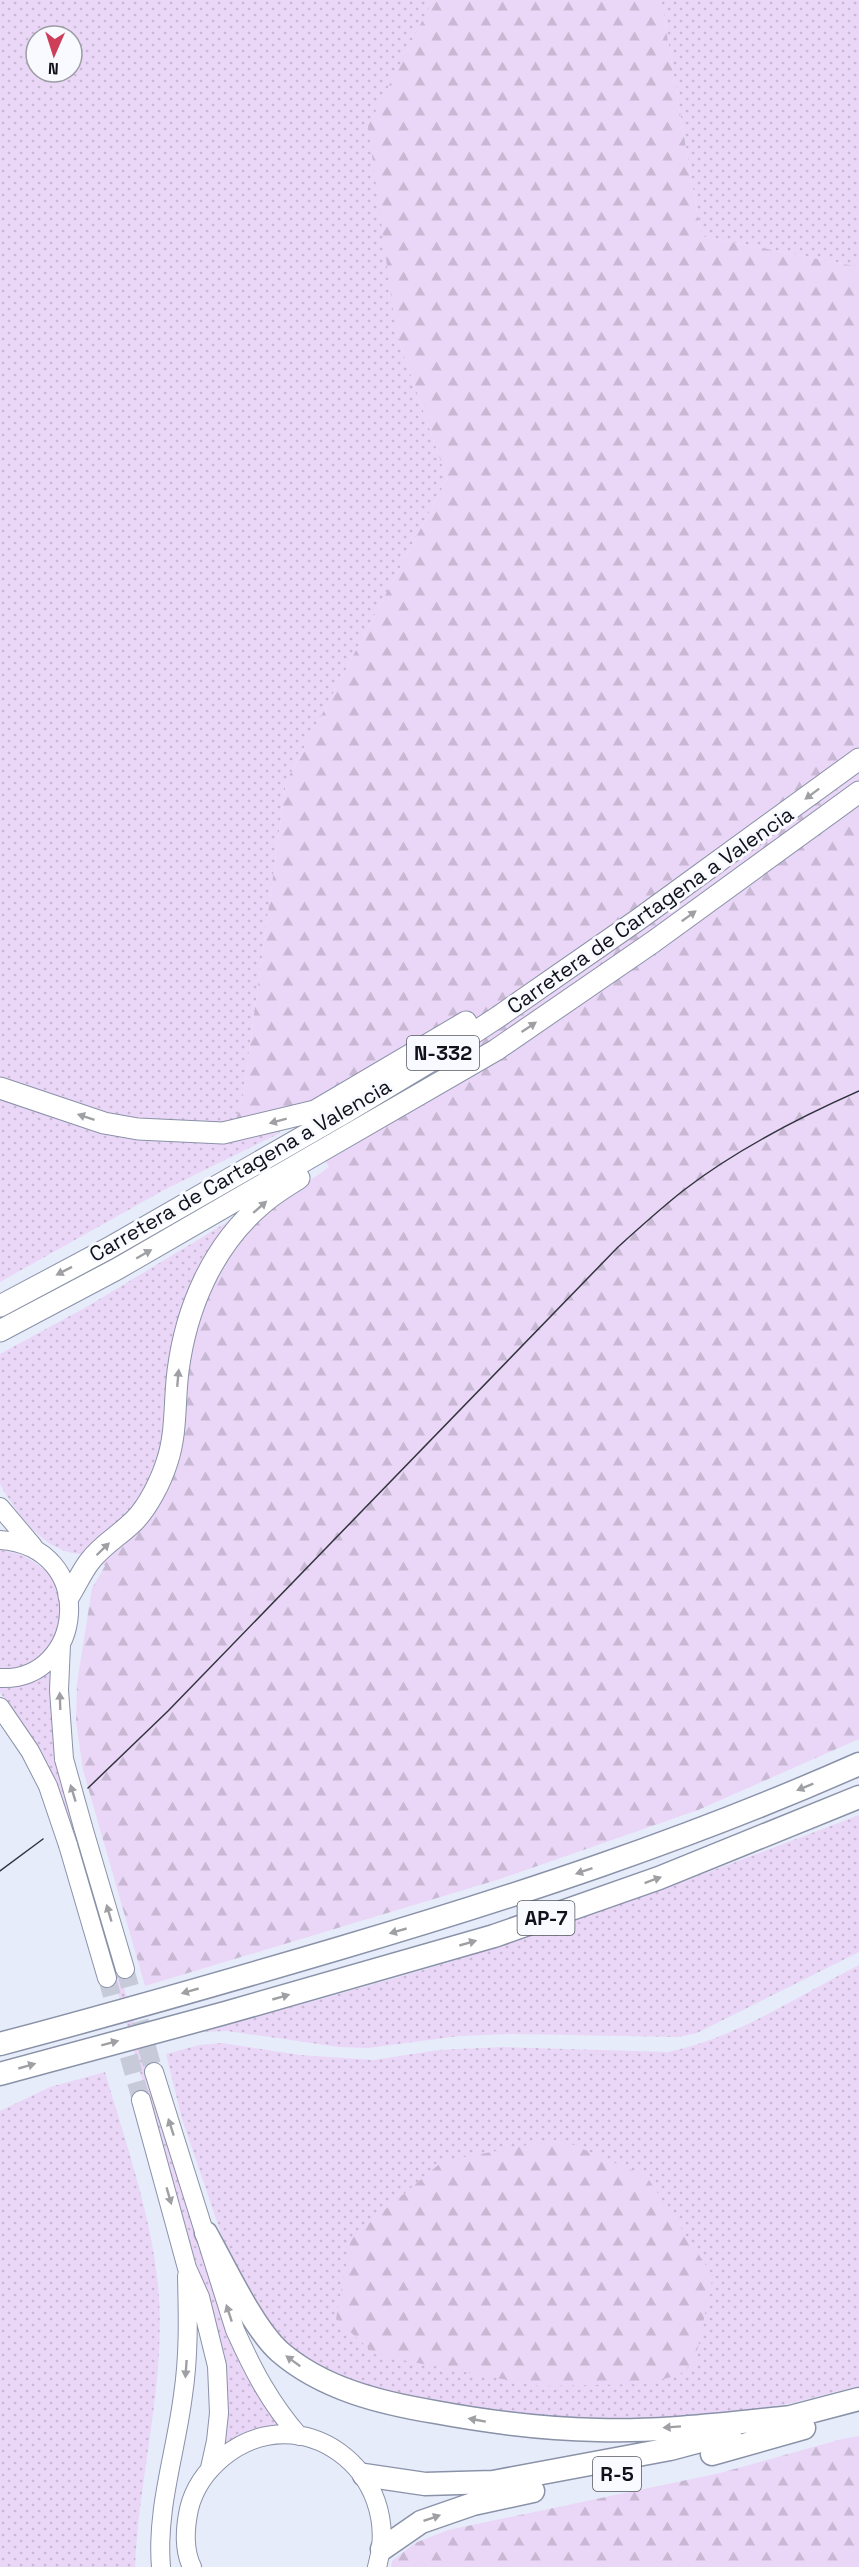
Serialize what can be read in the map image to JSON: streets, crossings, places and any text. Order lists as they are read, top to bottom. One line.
{"streets":{"highway":["Carretera de Cartagena a Valencia","N-332","AP-7","R-5"]},"north":"bottom"}
